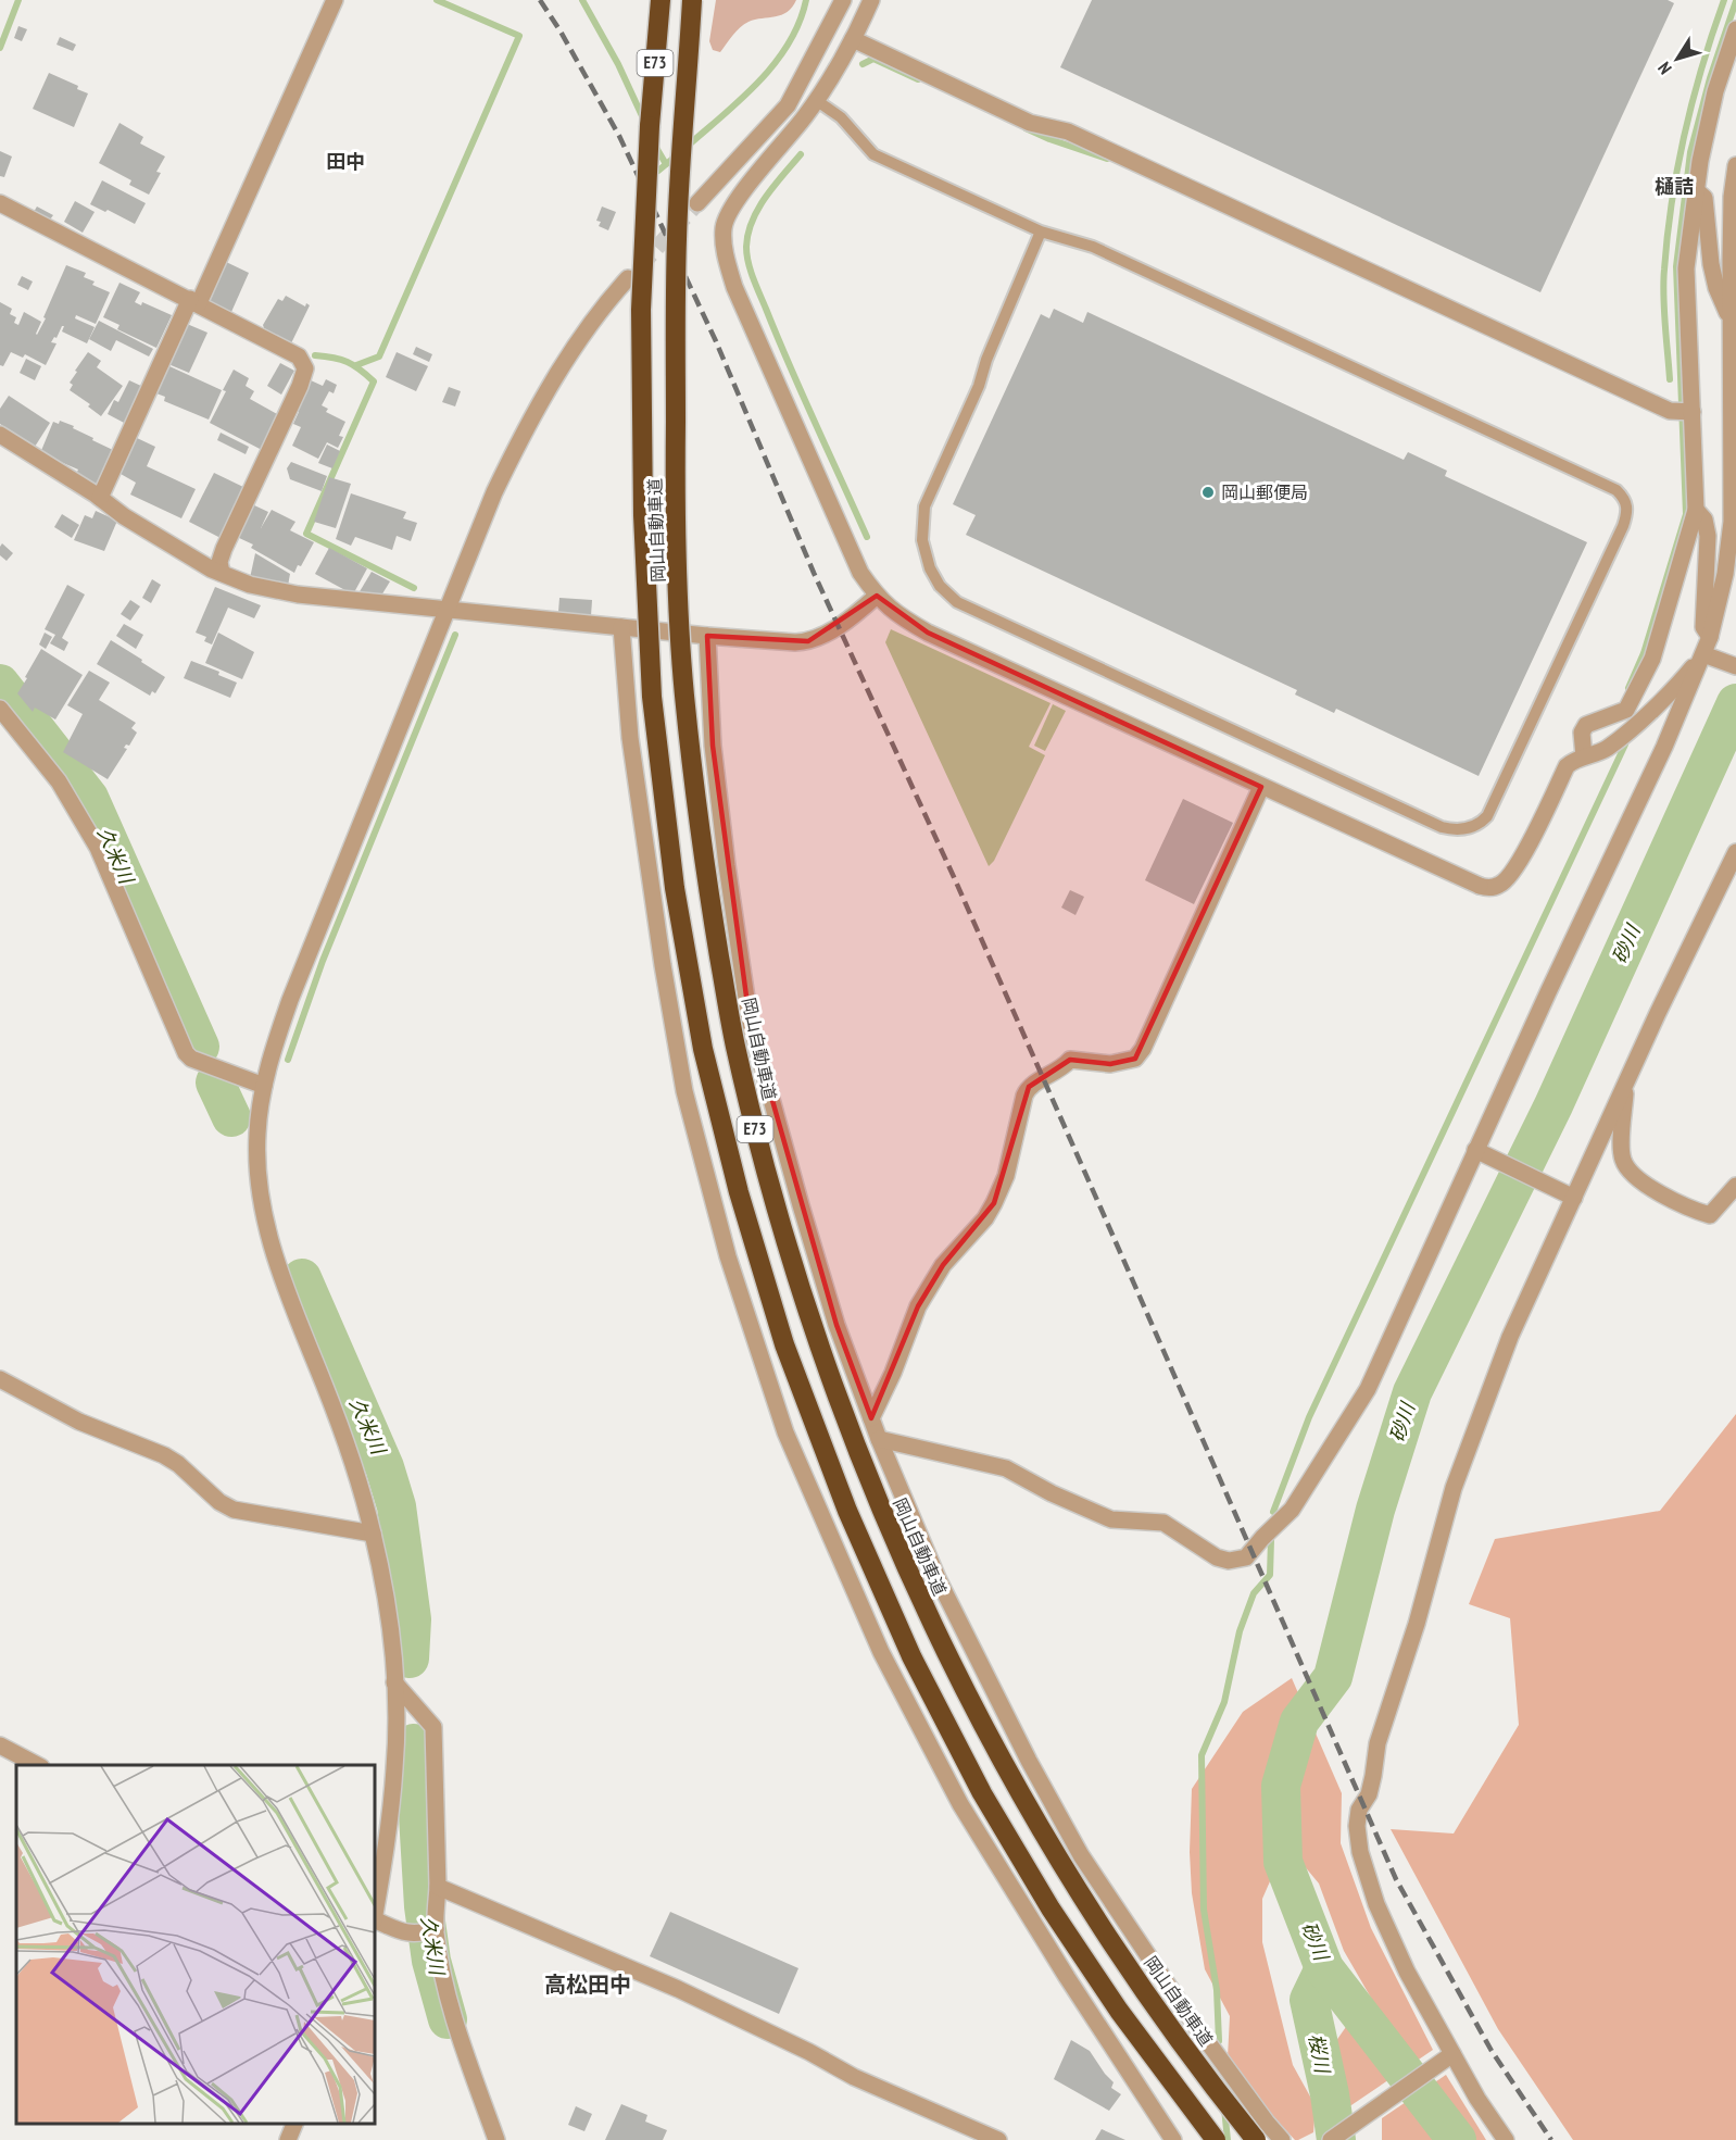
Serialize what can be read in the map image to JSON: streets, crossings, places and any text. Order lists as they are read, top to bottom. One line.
{"streets":{"highway":["E73","岡山自動車道"]},"districts":["田中","樋詰","高松田中"],"water":["久米川","砂川","桜川"],"places":["岡山郵便局"],"north":"bottom left"}
